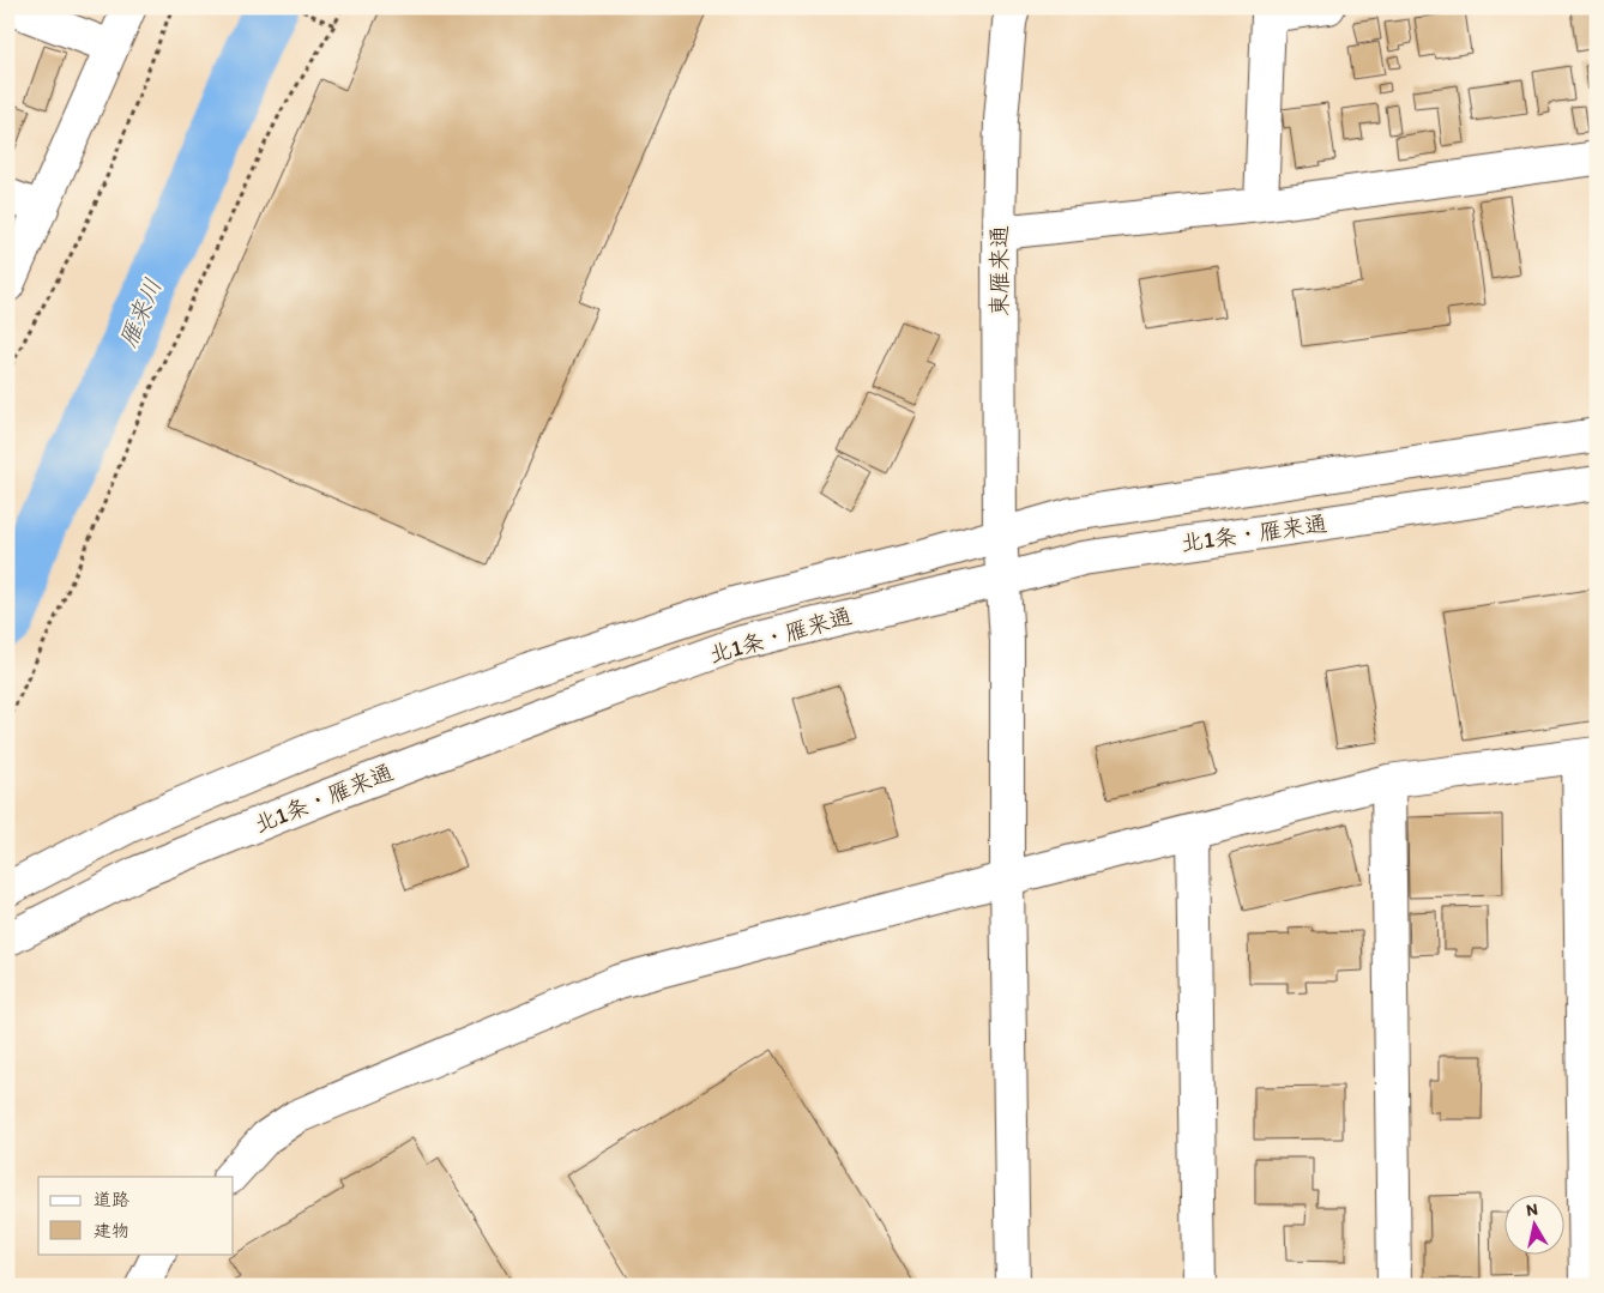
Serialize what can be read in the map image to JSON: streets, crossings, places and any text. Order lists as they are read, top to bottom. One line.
{"streets":{"main road":["東雁来通","北1条・雁来通"]},"crossings":[["東雁来通","北1条・雁来通"]],"water":["雁来川"],"legend":["道路","建物"],"north":"top"}
